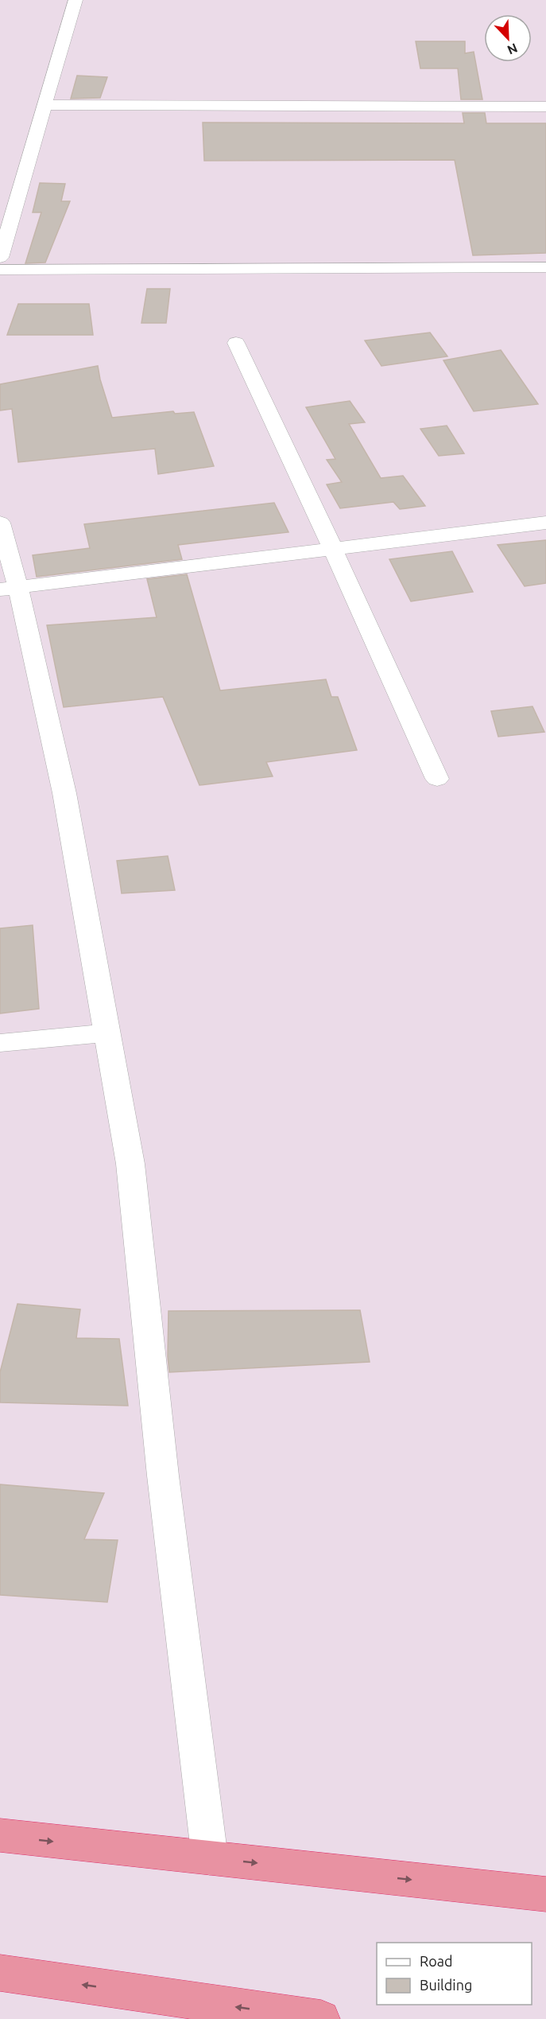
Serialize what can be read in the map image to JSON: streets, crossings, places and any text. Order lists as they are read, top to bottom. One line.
{"legend":["Road","Building"],"north":"bottom right"}
